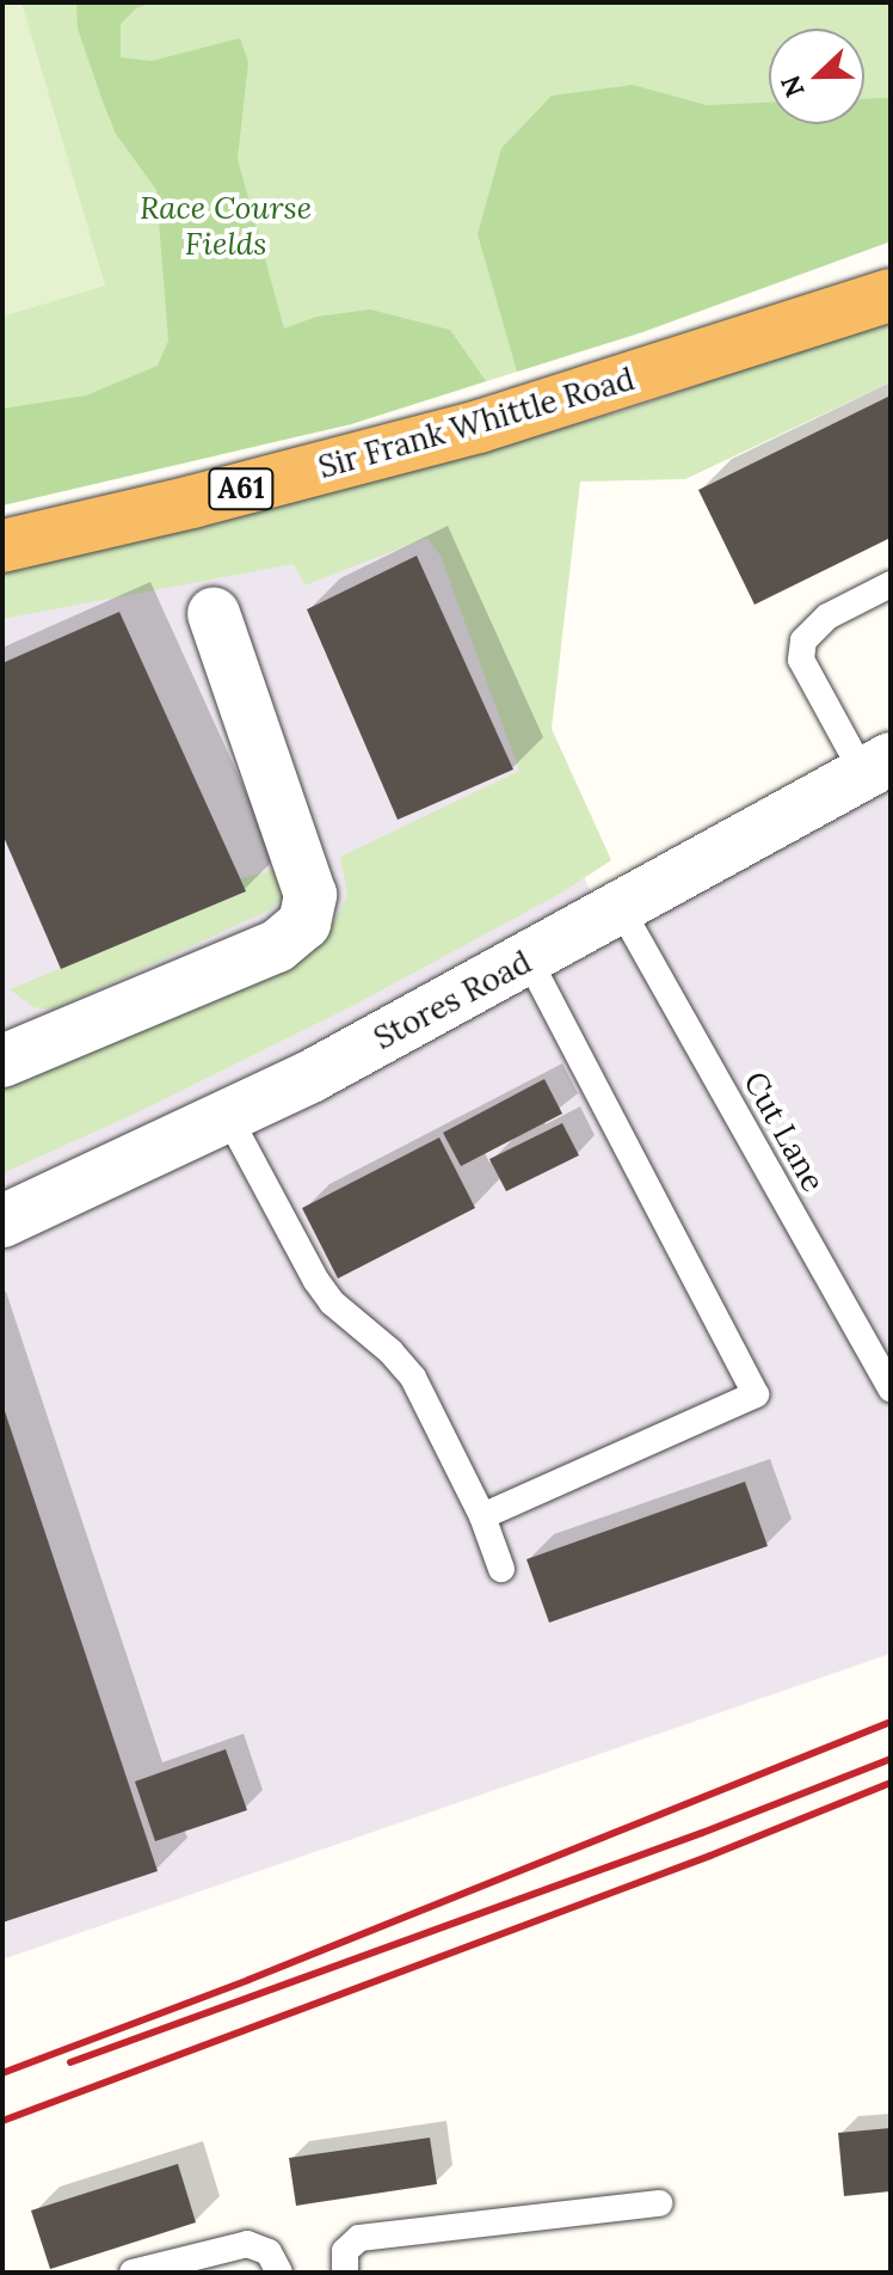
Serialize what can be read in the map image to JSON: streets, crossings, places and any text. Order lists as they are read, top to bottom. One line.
{"streets":{"highway":["Sir Frank Whittle Road","A61"],"street":["Stores Road"],"lane":["Cut Lane"]},"crossings":[["Stores Road","Cut Lane"]],"parks":["Race Course Fields"],"north":"left"}
